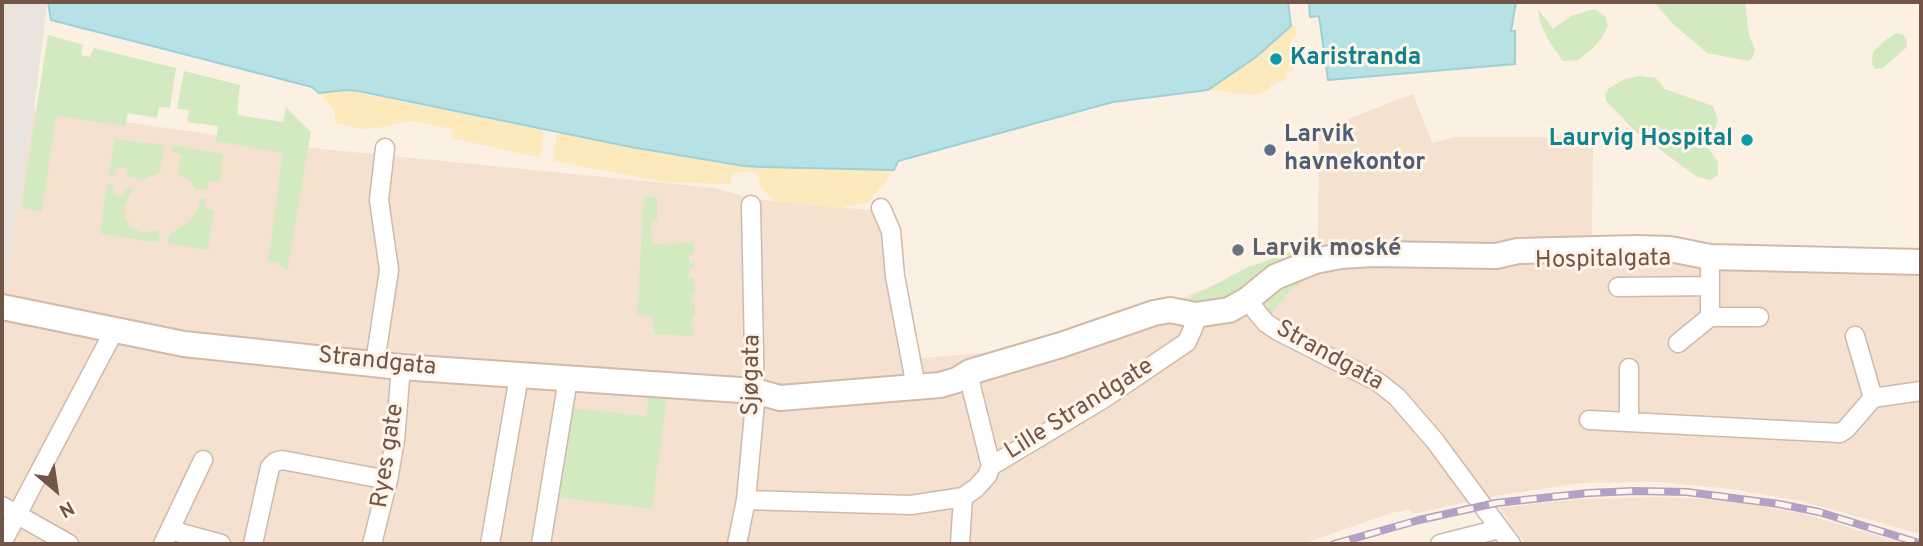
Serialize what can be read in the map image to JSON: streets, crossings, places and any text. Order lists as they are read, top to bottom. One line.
{"streets":{"main road":["Hospitalgata","Strandgata"],"street":["Sjøgata","Lille Strandgate","Ryes gate"]},"crossings":[["Hospitalgata","Strandgata"],["Strandgata","Sjøgata"],["Strandgata","Lille Strandgate"],["Strandgata","Ryes gate"]],"places":["Karistranda","Laurvig Hospital","Larvik havnekontor","Larvik moské"],"north":"bottom right"}
